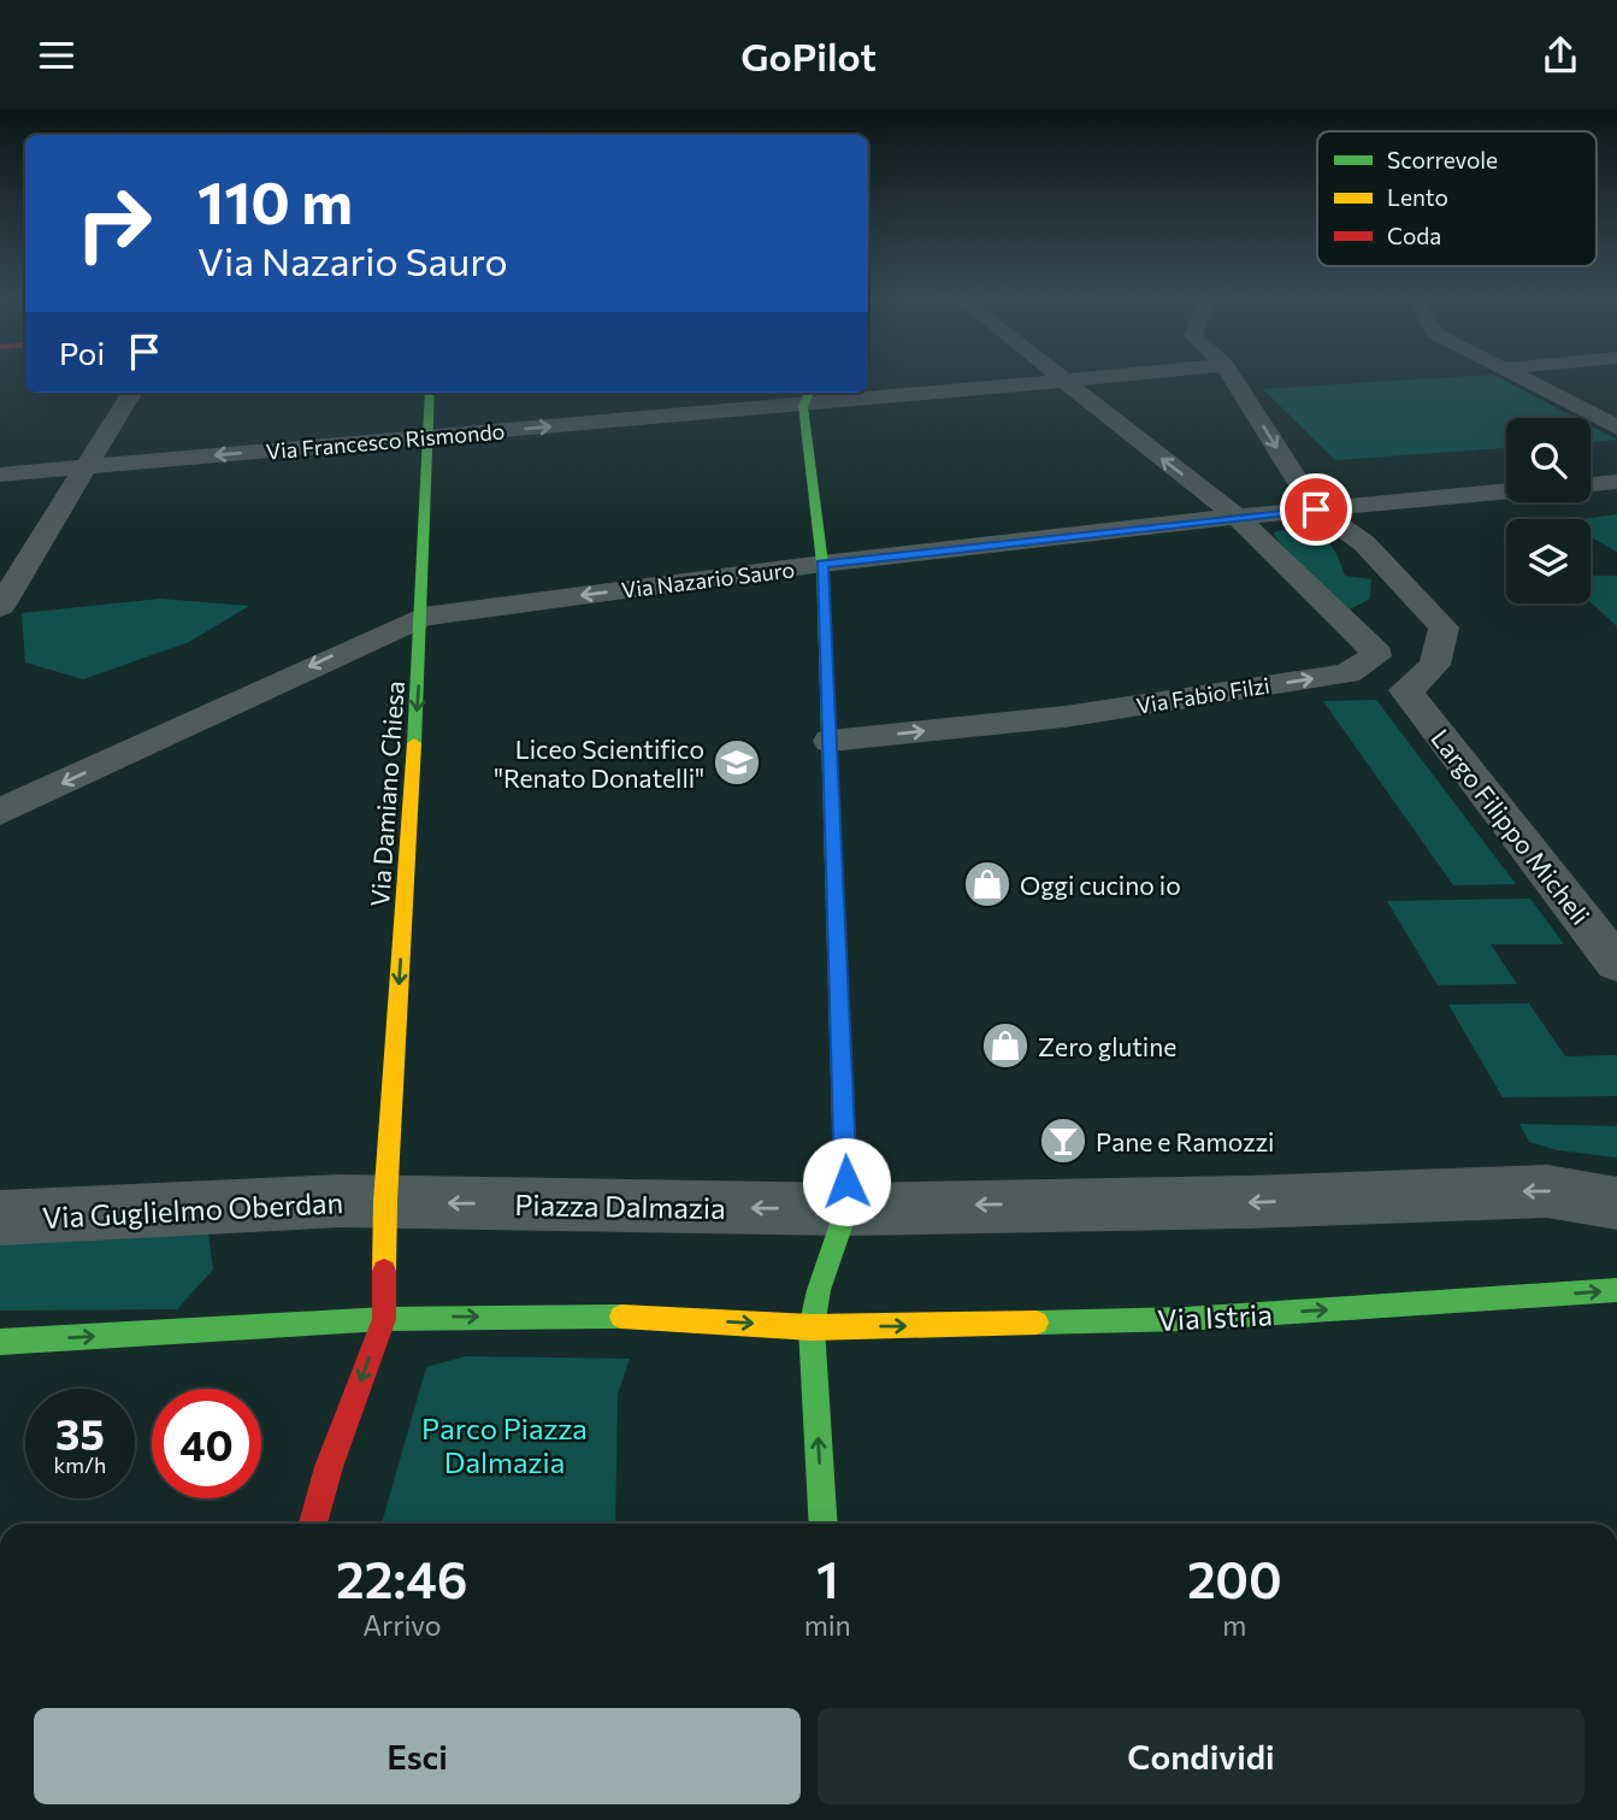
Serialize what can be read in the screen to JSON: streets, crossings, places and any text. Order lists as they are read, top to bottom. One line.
{"streets":{"street":["Via Francesco Rismondo","Via Nazario Sauro","Via Fabio Filzi","Via Damiano Chiesa","Largo Filippo Micheli","Piazza Dalmazia","Via Guglielmo Oberdan","Via Istria"]},"crossings":[["Via Francesco Rismondo","Via Damiano Chiesa"],["Via Nazario Sauro","Via Damiano Chiesa"],["Via Fabio Filzi","Largo Filippo Micheli"],["Via Damiano Chiesa","Piazza Dalmazia"],["Via Damiano Chiesa","Via Guglielmo Oberdan"],["Piazza Dalmazia","Via Guglielmo Oberdan"]],"one_way":["Via Nazario Sauro","Via Fabio Filzi","Via Damiano Chiesa"],"parks":["Parco Piazza Dalmazia"],"places":{"school or university":["Liceo Scientifico \"Renato Donatelli\""],"shop":["Oggi cucino io","Zero glutine"],"bar":["Pane e Ramozzi"]},"legend":["Scorrevole","Lento","Coda"],"page":{"header":"GoPilot","turn":["110 m","Via Nazario Sauro"],"then":"Poi","speed":"35 km/h","limit":"40","eta":["22:46","Arrivo","1","min","200","m"],"buttons":["Esci","Condividi"]}}
